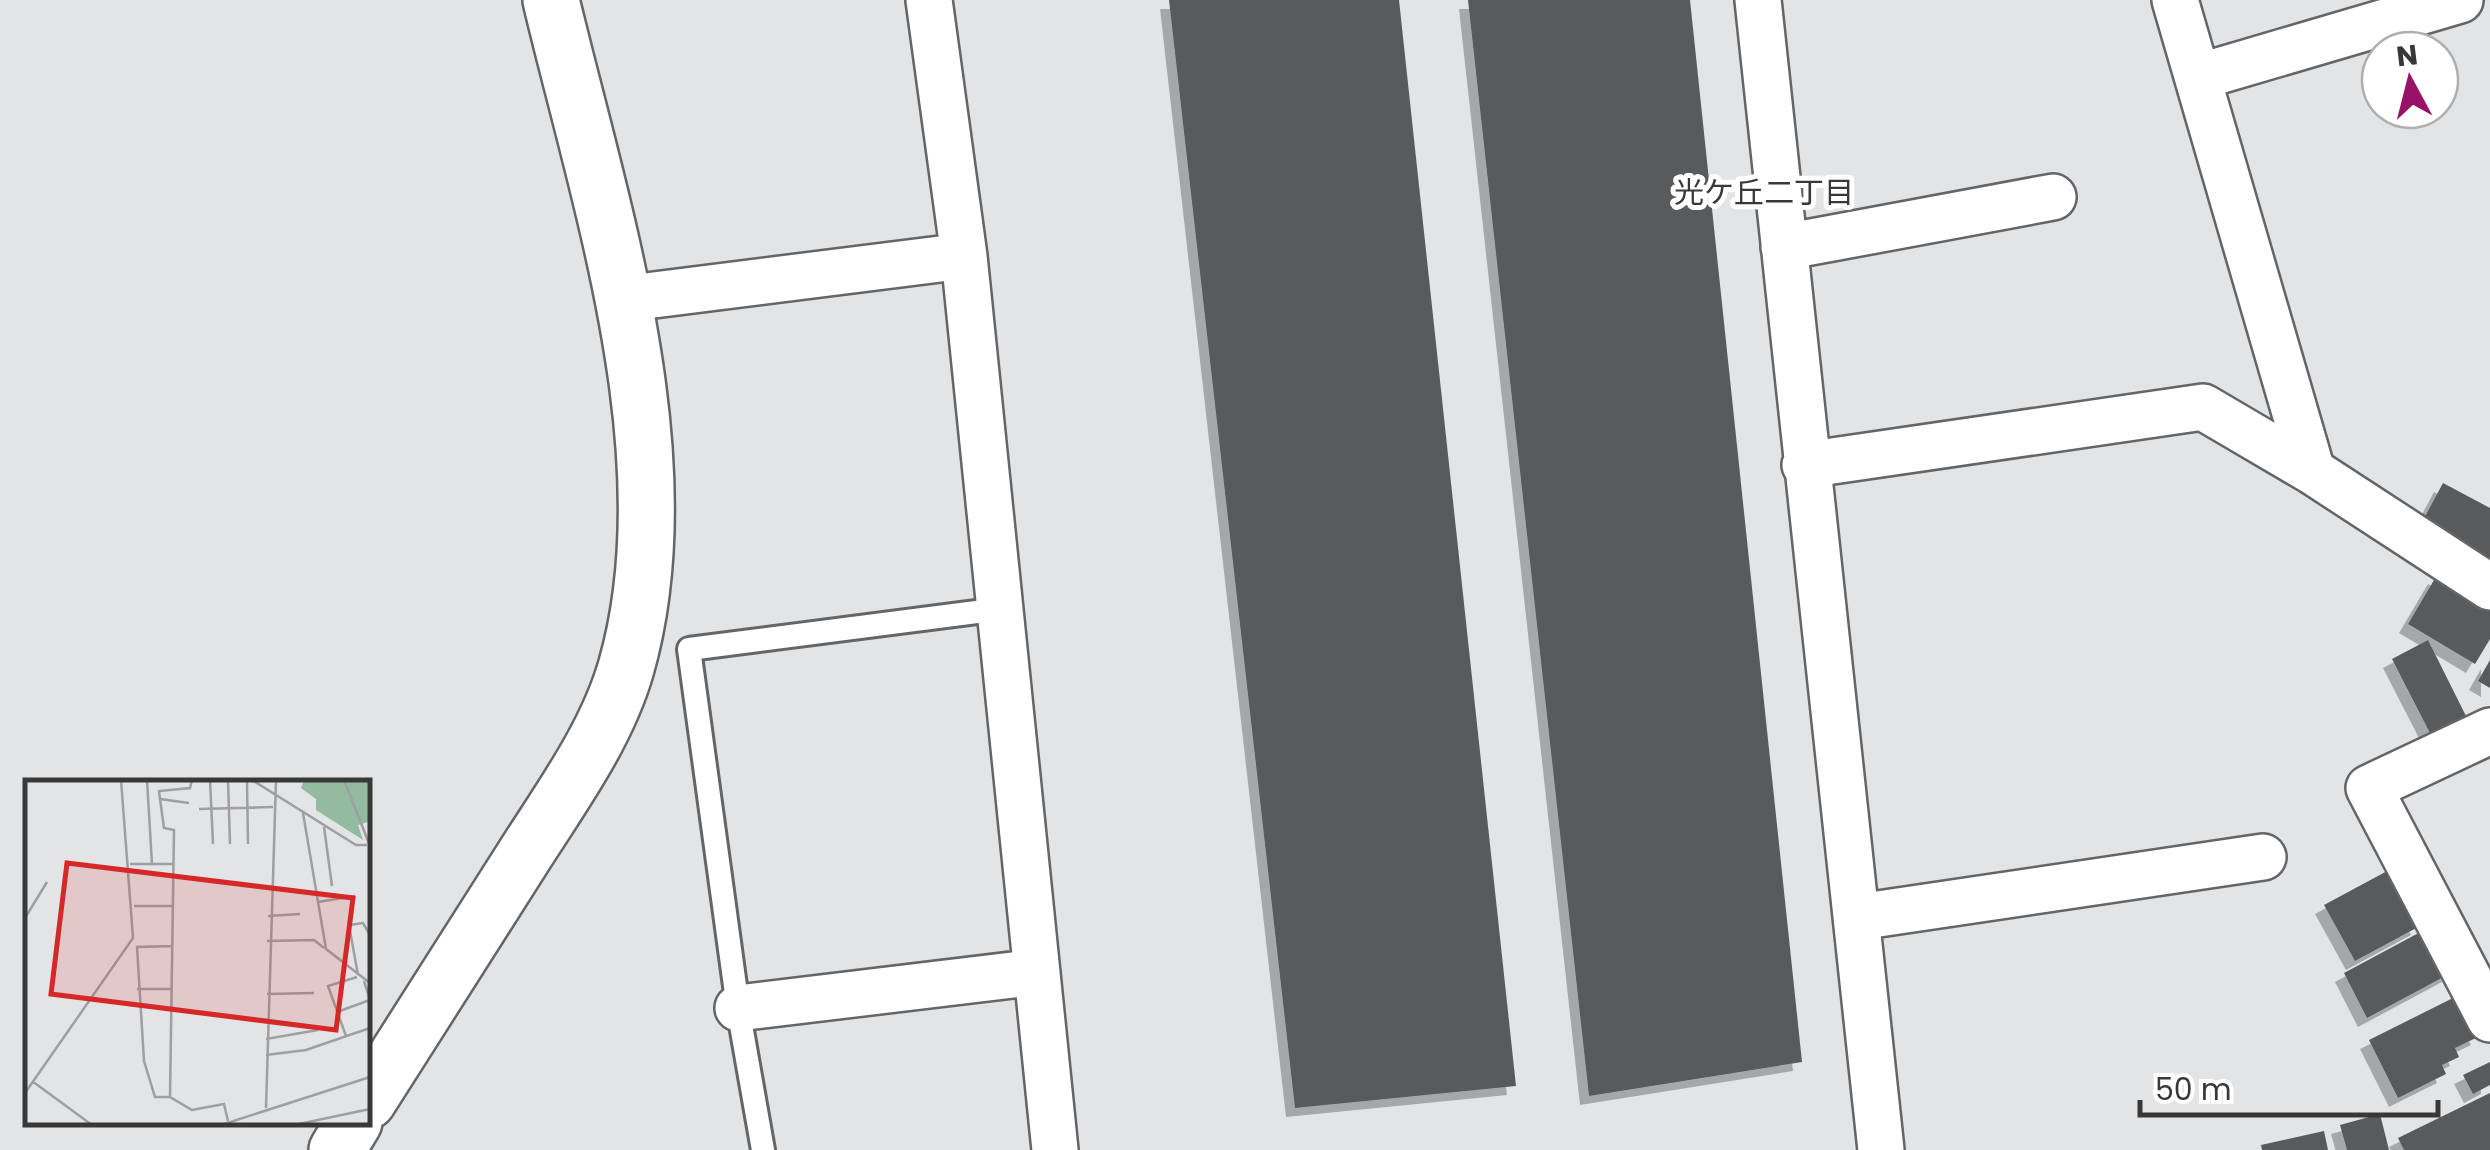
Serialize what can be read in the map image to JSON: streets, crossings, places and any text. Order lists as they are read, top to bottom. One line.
{"districts":["光ケ丘二丁目"],"scale_bar":"50 m","north":"top"}
